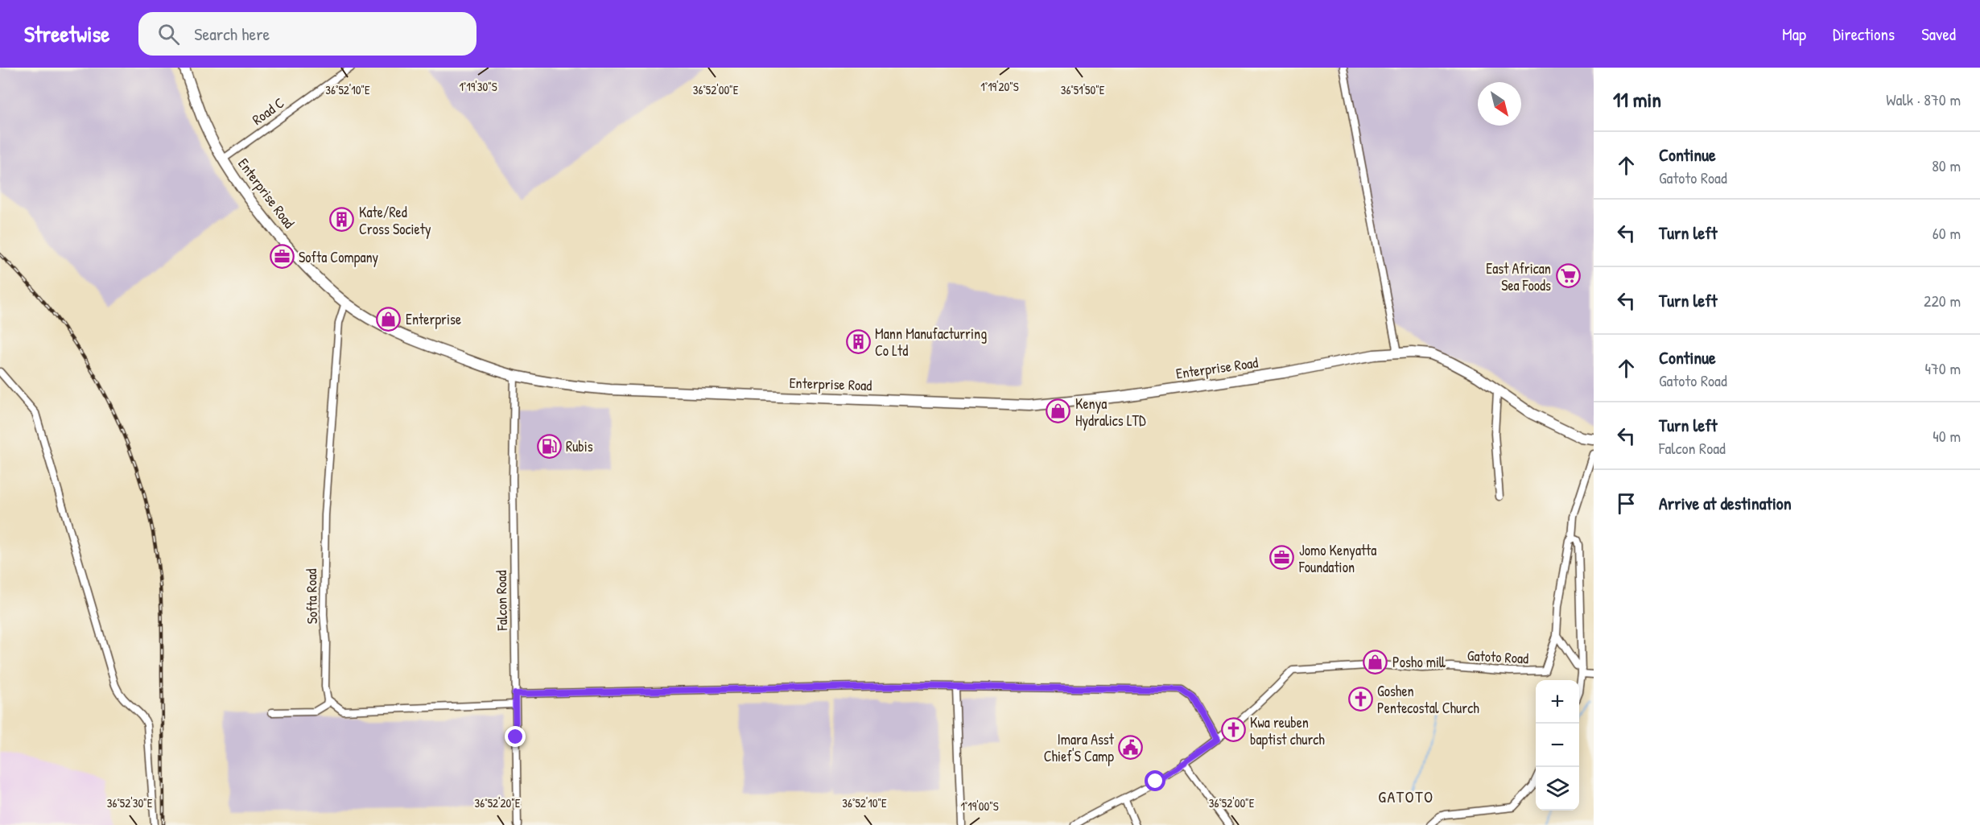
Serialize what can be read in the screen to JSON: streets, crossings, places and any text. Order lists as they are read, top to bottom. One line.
{"streets":{"main road":["Enterprise Road"],"street":["Road C","Softa Road","Falcon Road","Gatoto Road"]},"crossings":[["Road C","Enterprise Road"],["Enterprise Road","Softa Road"],["Enterprise Road","Falcon Road"]],"districts":["GATOTO"],"places":{"building":["Kate/Red Cross Society","Mann Manufacturring Co Ltd"],"office":["Softa Company","Jomo Kenyatta Foundation"],"supermarket":["East African Sea Foods"],"shop":["Enterprise","Kenya Hydralics LTD","Posho mill"],"fuel station":["Rubis"],"church":["Goshen Pentecostal Church","Kwa reuben baptist church"],"public building":["Imara Asst Chief'S Camp"]},"north":"bottom right","page":{"header":"Streetwise","search":"Search here","nav":["Map","Directions","Saved"],"heading":["11 min","Walk · 870 m"],"list":[["Continue","Gatoto Road","80 m"],["Turn left","60 m"],["Turn left","220 m"],["Continue","Gatoto Road","470 m"],["Turn left","Falcon Road","40 m"],"Arrive at destination"],"map_buttons":["+","−"]},"coordinates":["1°19'30\"S","1°19'20\"S","36°52'10\"E","36°52'00\"E","36°51'50\"E","36°52'30\"E","36°52'20\"E","1°19'00\"S"]}
